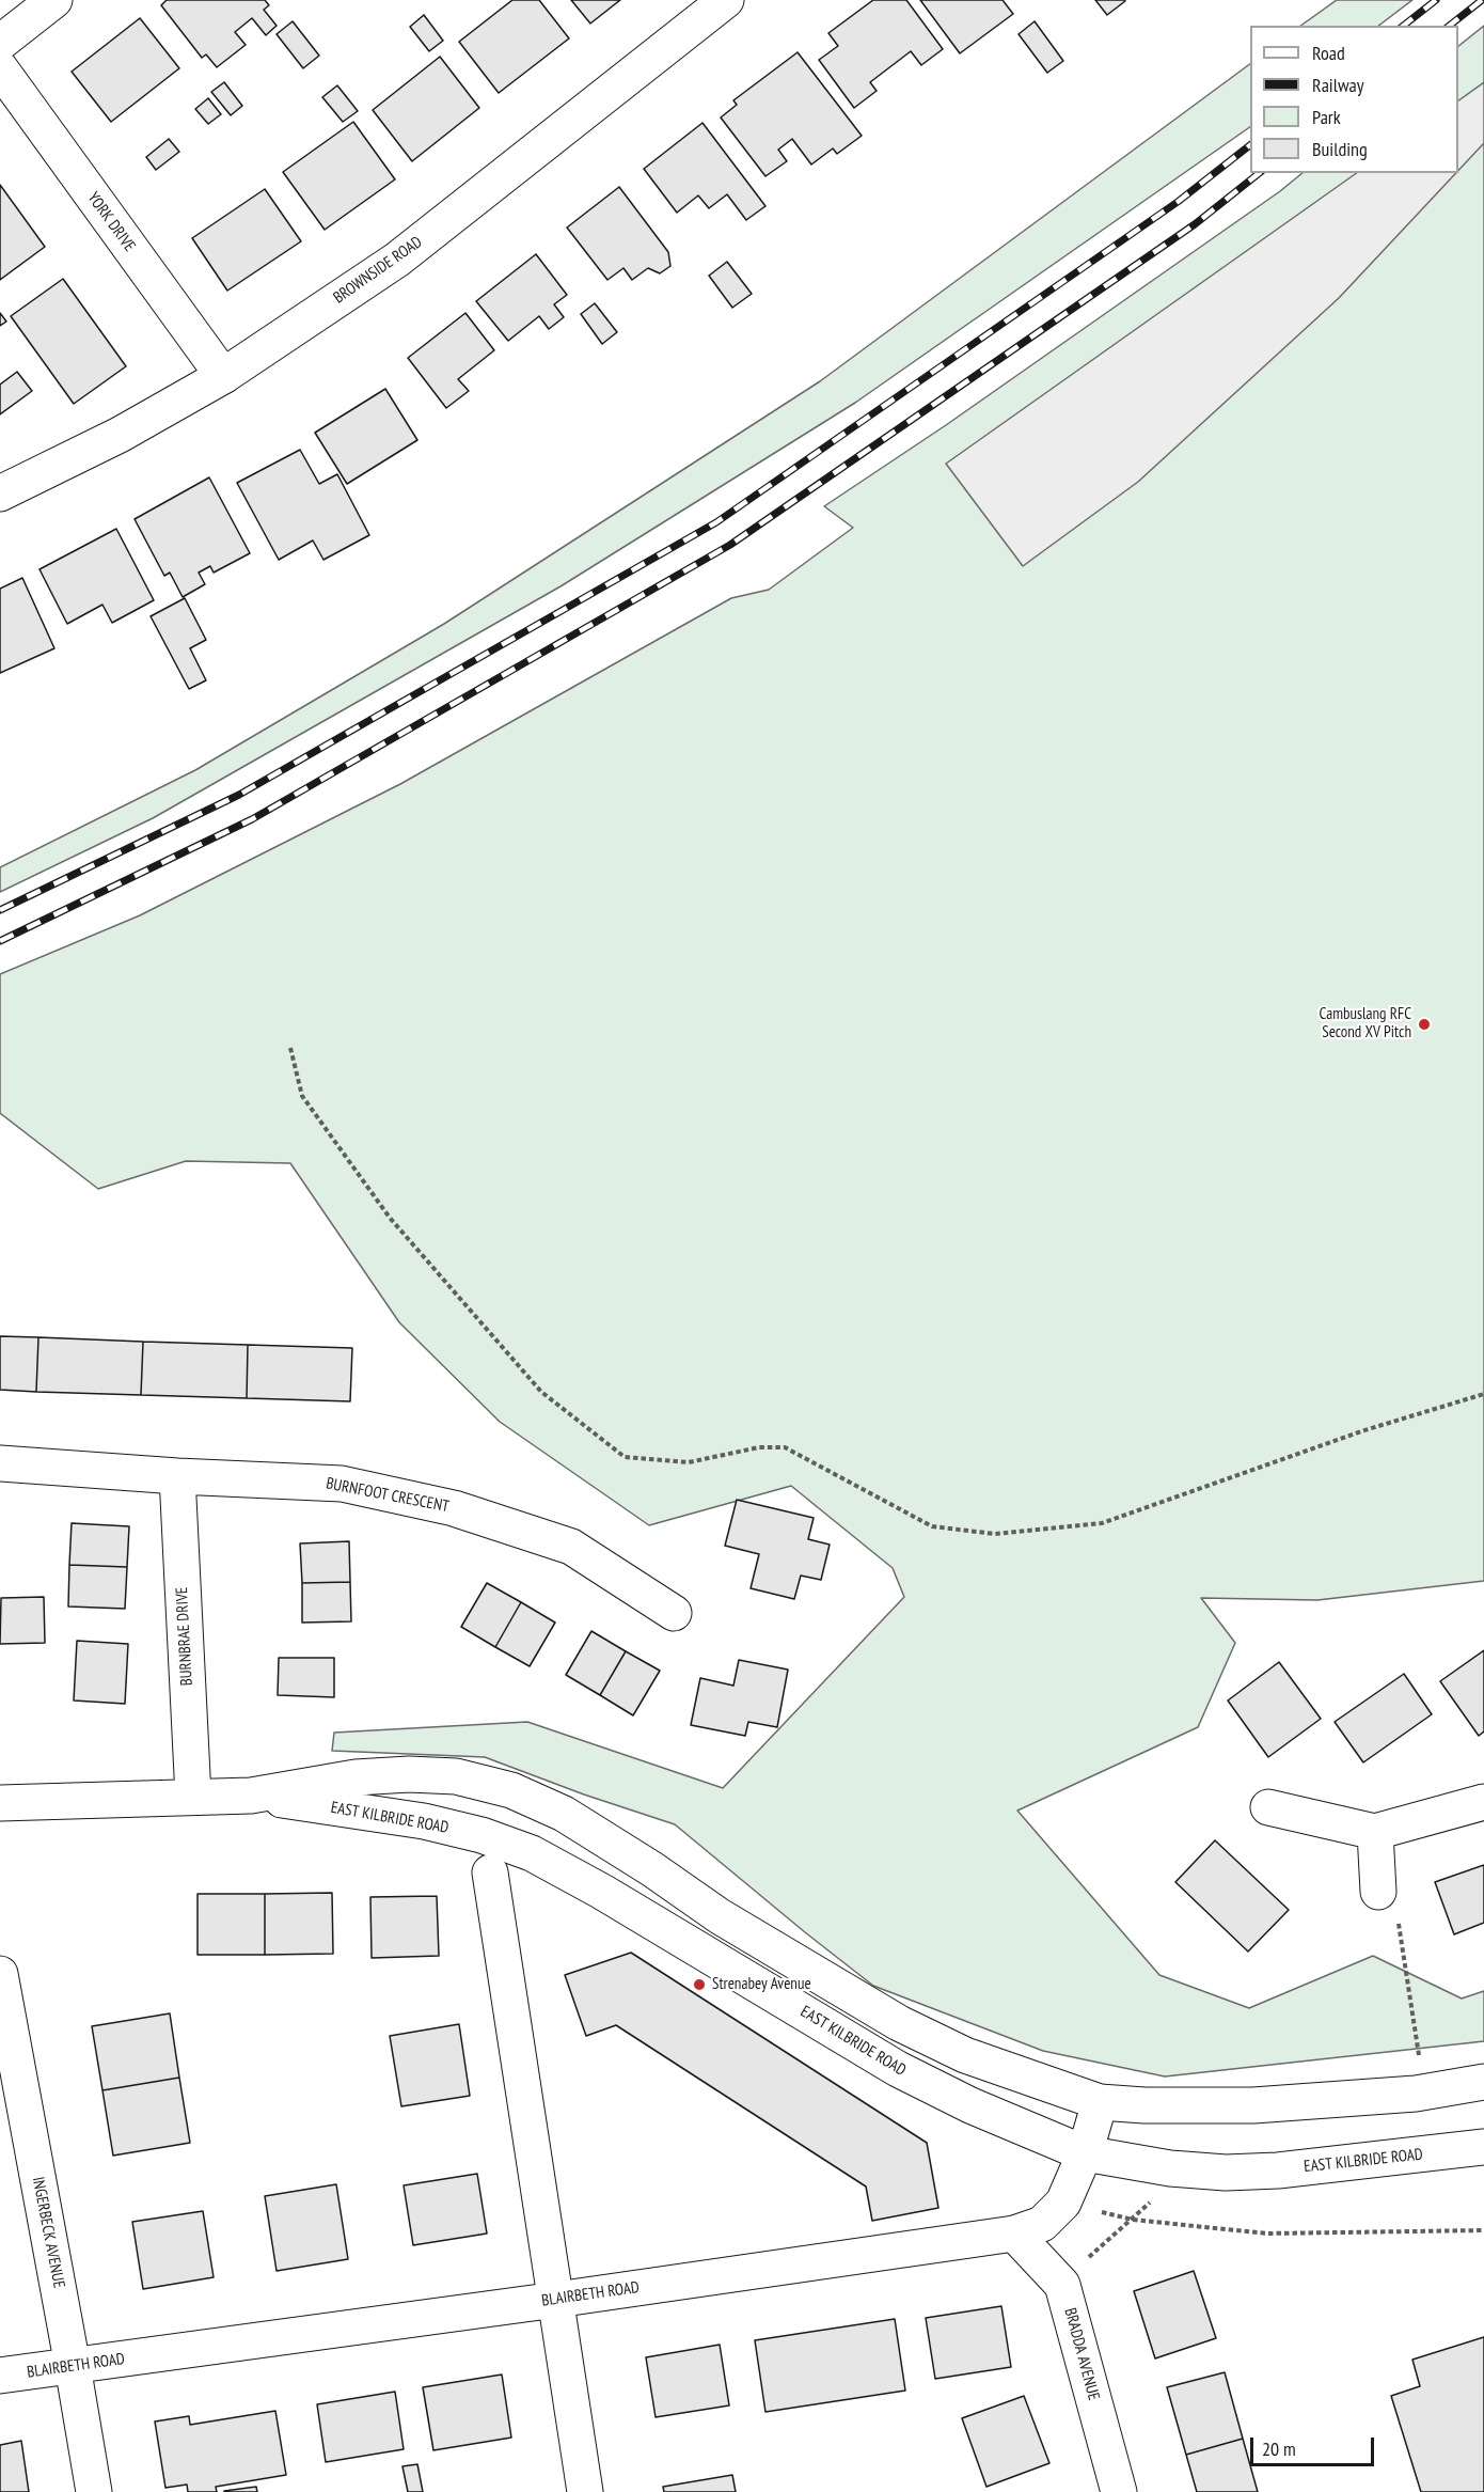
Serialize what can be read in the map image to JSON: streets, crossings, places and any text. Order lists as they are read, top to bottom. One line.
{"streets":{"street":["YORK DRIVE","BROWNSIDE ROAD","BURNFOOT CRESCENT","BURNBRAE DRIVE","EAST KILBRIDE ROAD","INGERBECK AVENUE","BLAIRBETH ROAD","BRADDA AVENUE"]},"crossings":[["YORK DRIVE","BROWNSIDE ROAD"],["BURNFOOT CRESCENT","BURNBRAE DRIVE"],["BURNBRAE DRIVE","EAST KILBRIDE ROAD"],["EAST KILBRIDE ROAD","BLAIRBETH ROAD"],["INGERBECK AVENUE","BLAIRBETH ROAD"],["BLAIRBETH ROAD","BRADDA AVENUE"]],"places":["Cambuslang RFC Second XV Pitch","Strenabey Avenue"],"legend":["Road","Railway","Park","Building"],"scale_bar":"20 m"}
